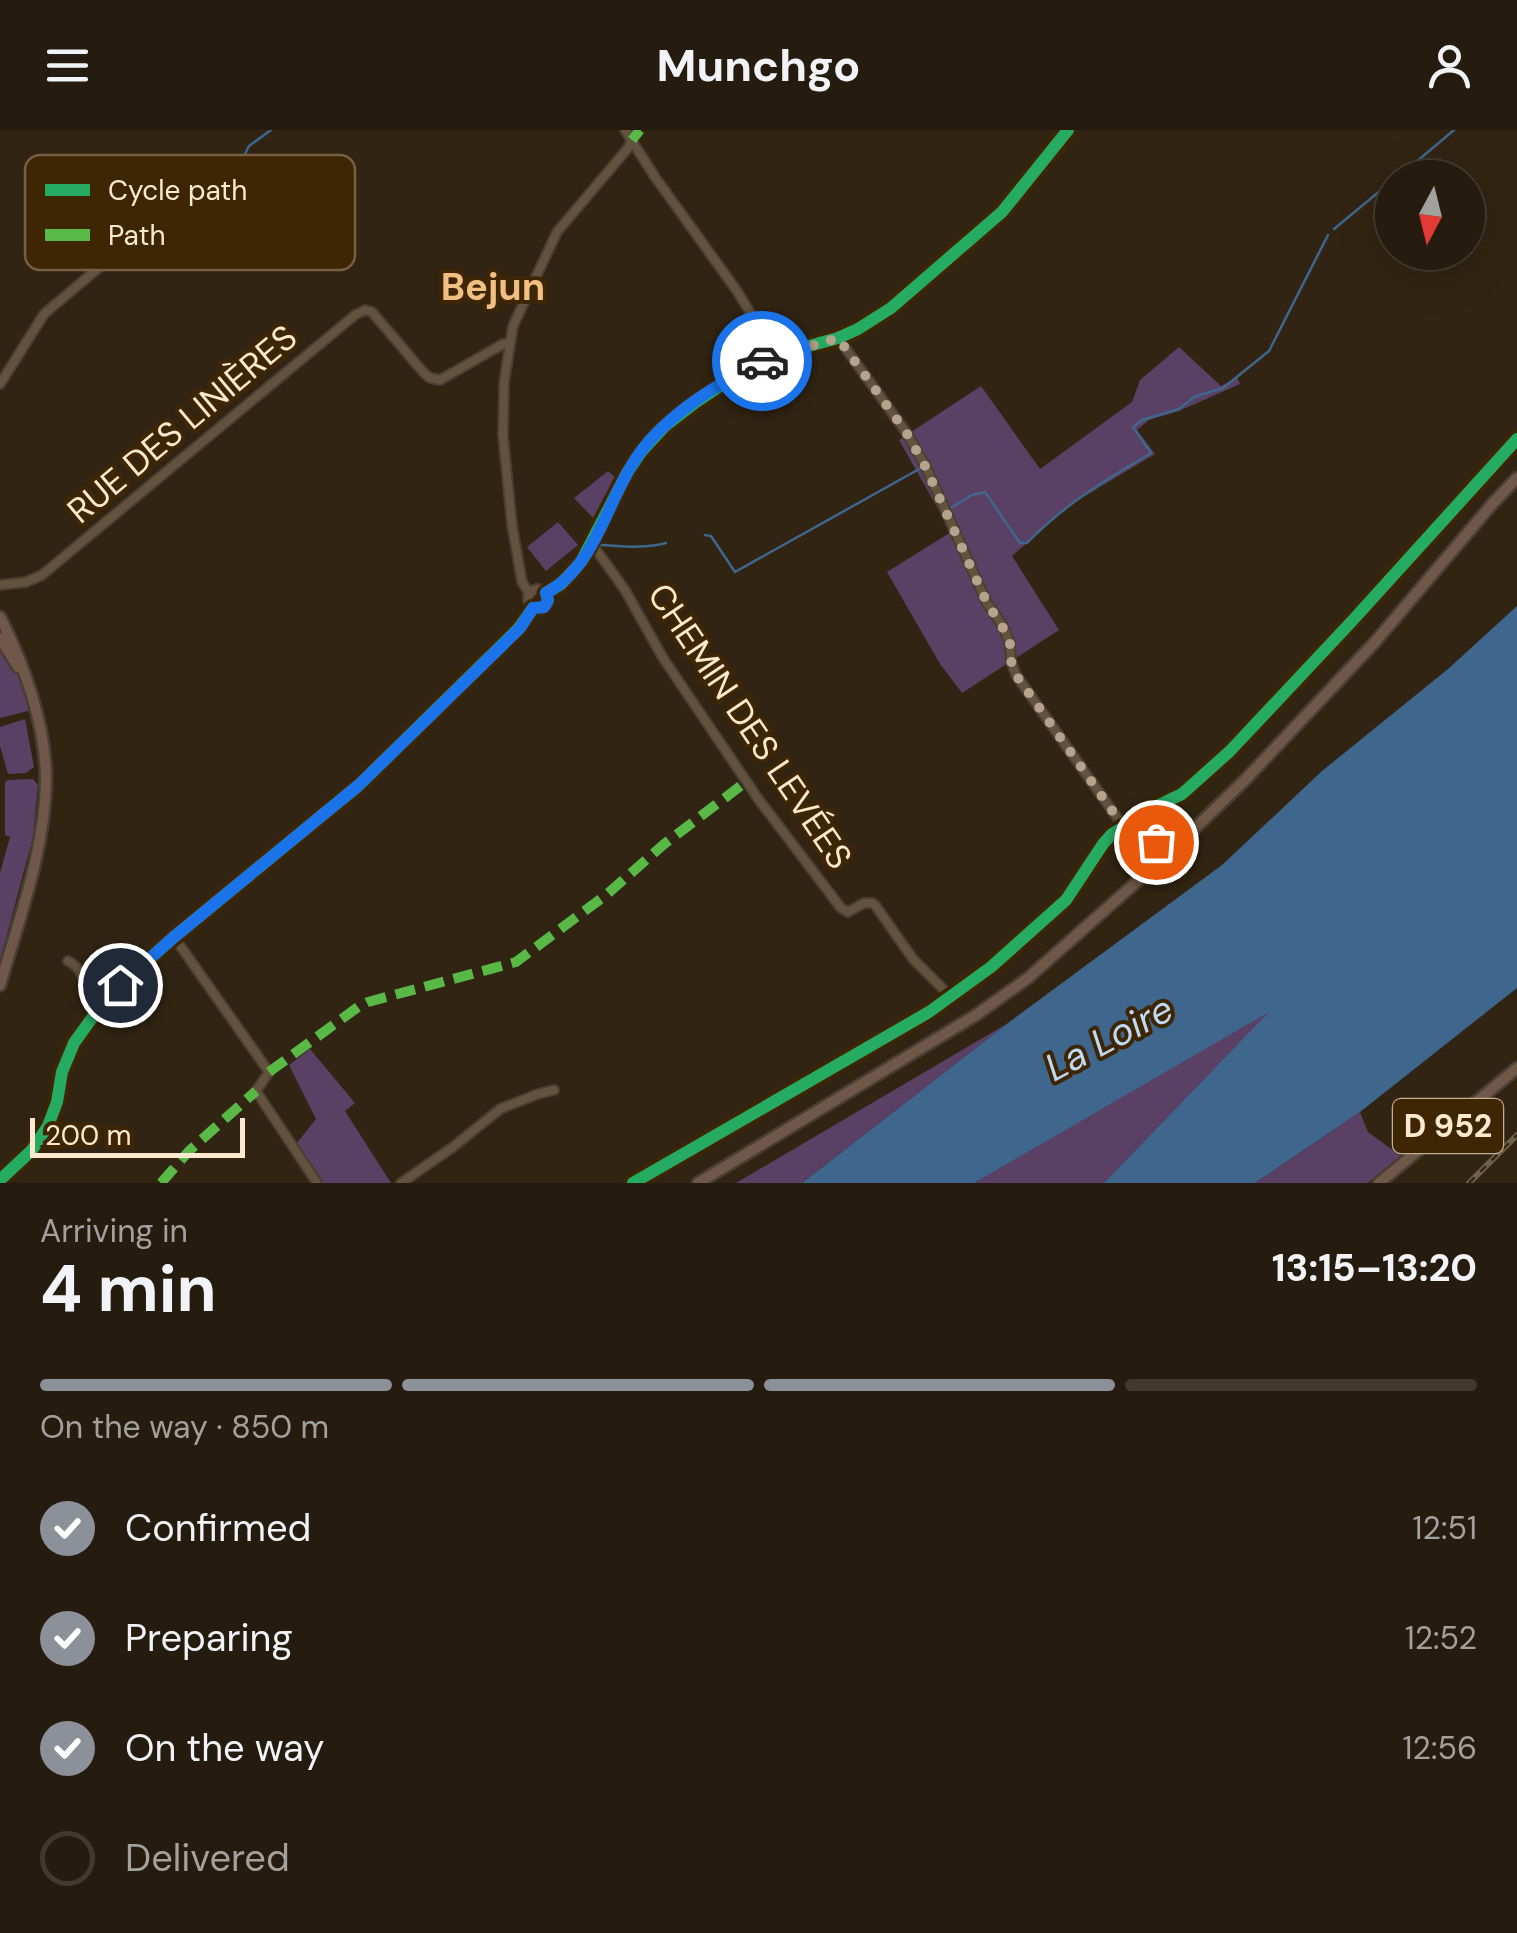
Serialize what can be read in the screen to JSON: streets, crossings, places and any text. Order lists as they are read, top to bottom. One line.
{"streets":{"main road":["D 952"],"street":["RUE DES LINIÈRES","CHEMIN DES LEVÉES"]},"districts":["Bejun"],"water":["La Loire"],"legend":["Cycle path","Path"],"scale_bar":"200 m","north":"bottom","page":{"header":"Munchgo","scale":"200 m","heading":["4 min","Arriving in","13:15–13:20"],"bar":"On the way · 850 m","list":[["Confirmed","12:51"],["Preparing","12:52"],["On the way","12:56"],"Delivered"]}}
